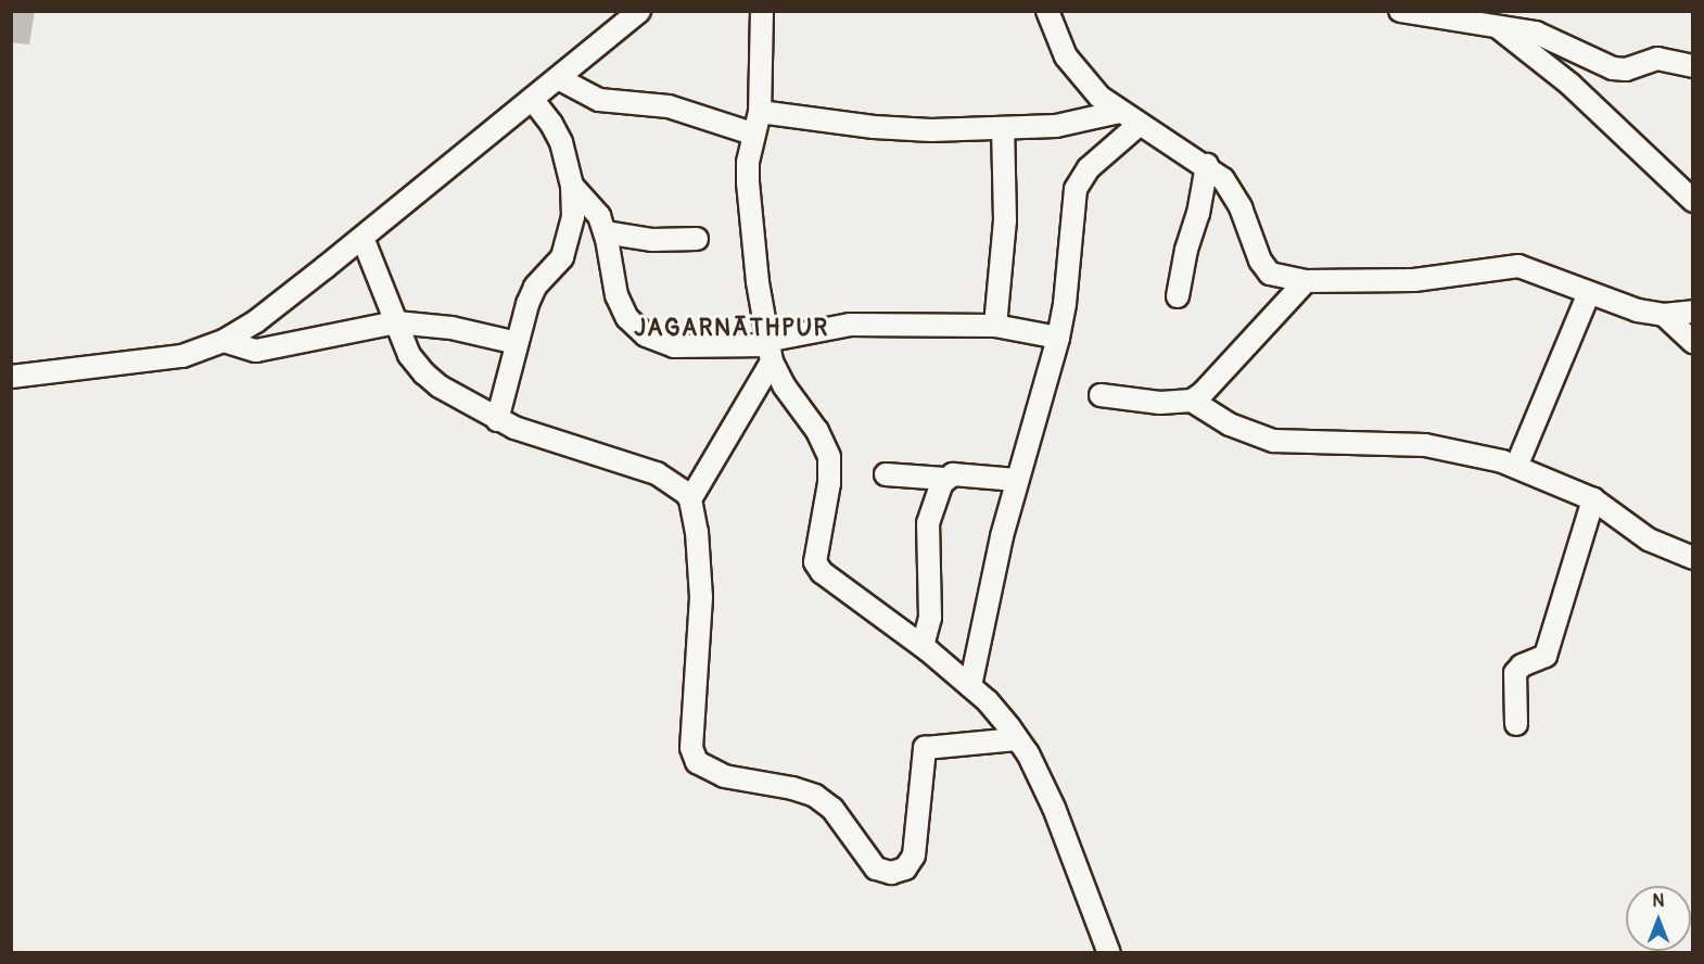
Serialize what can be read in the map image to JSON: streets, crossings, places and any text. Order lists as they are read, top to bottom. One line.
{"districts":["JAGARNĀTHPUR"],"north":"top"}
